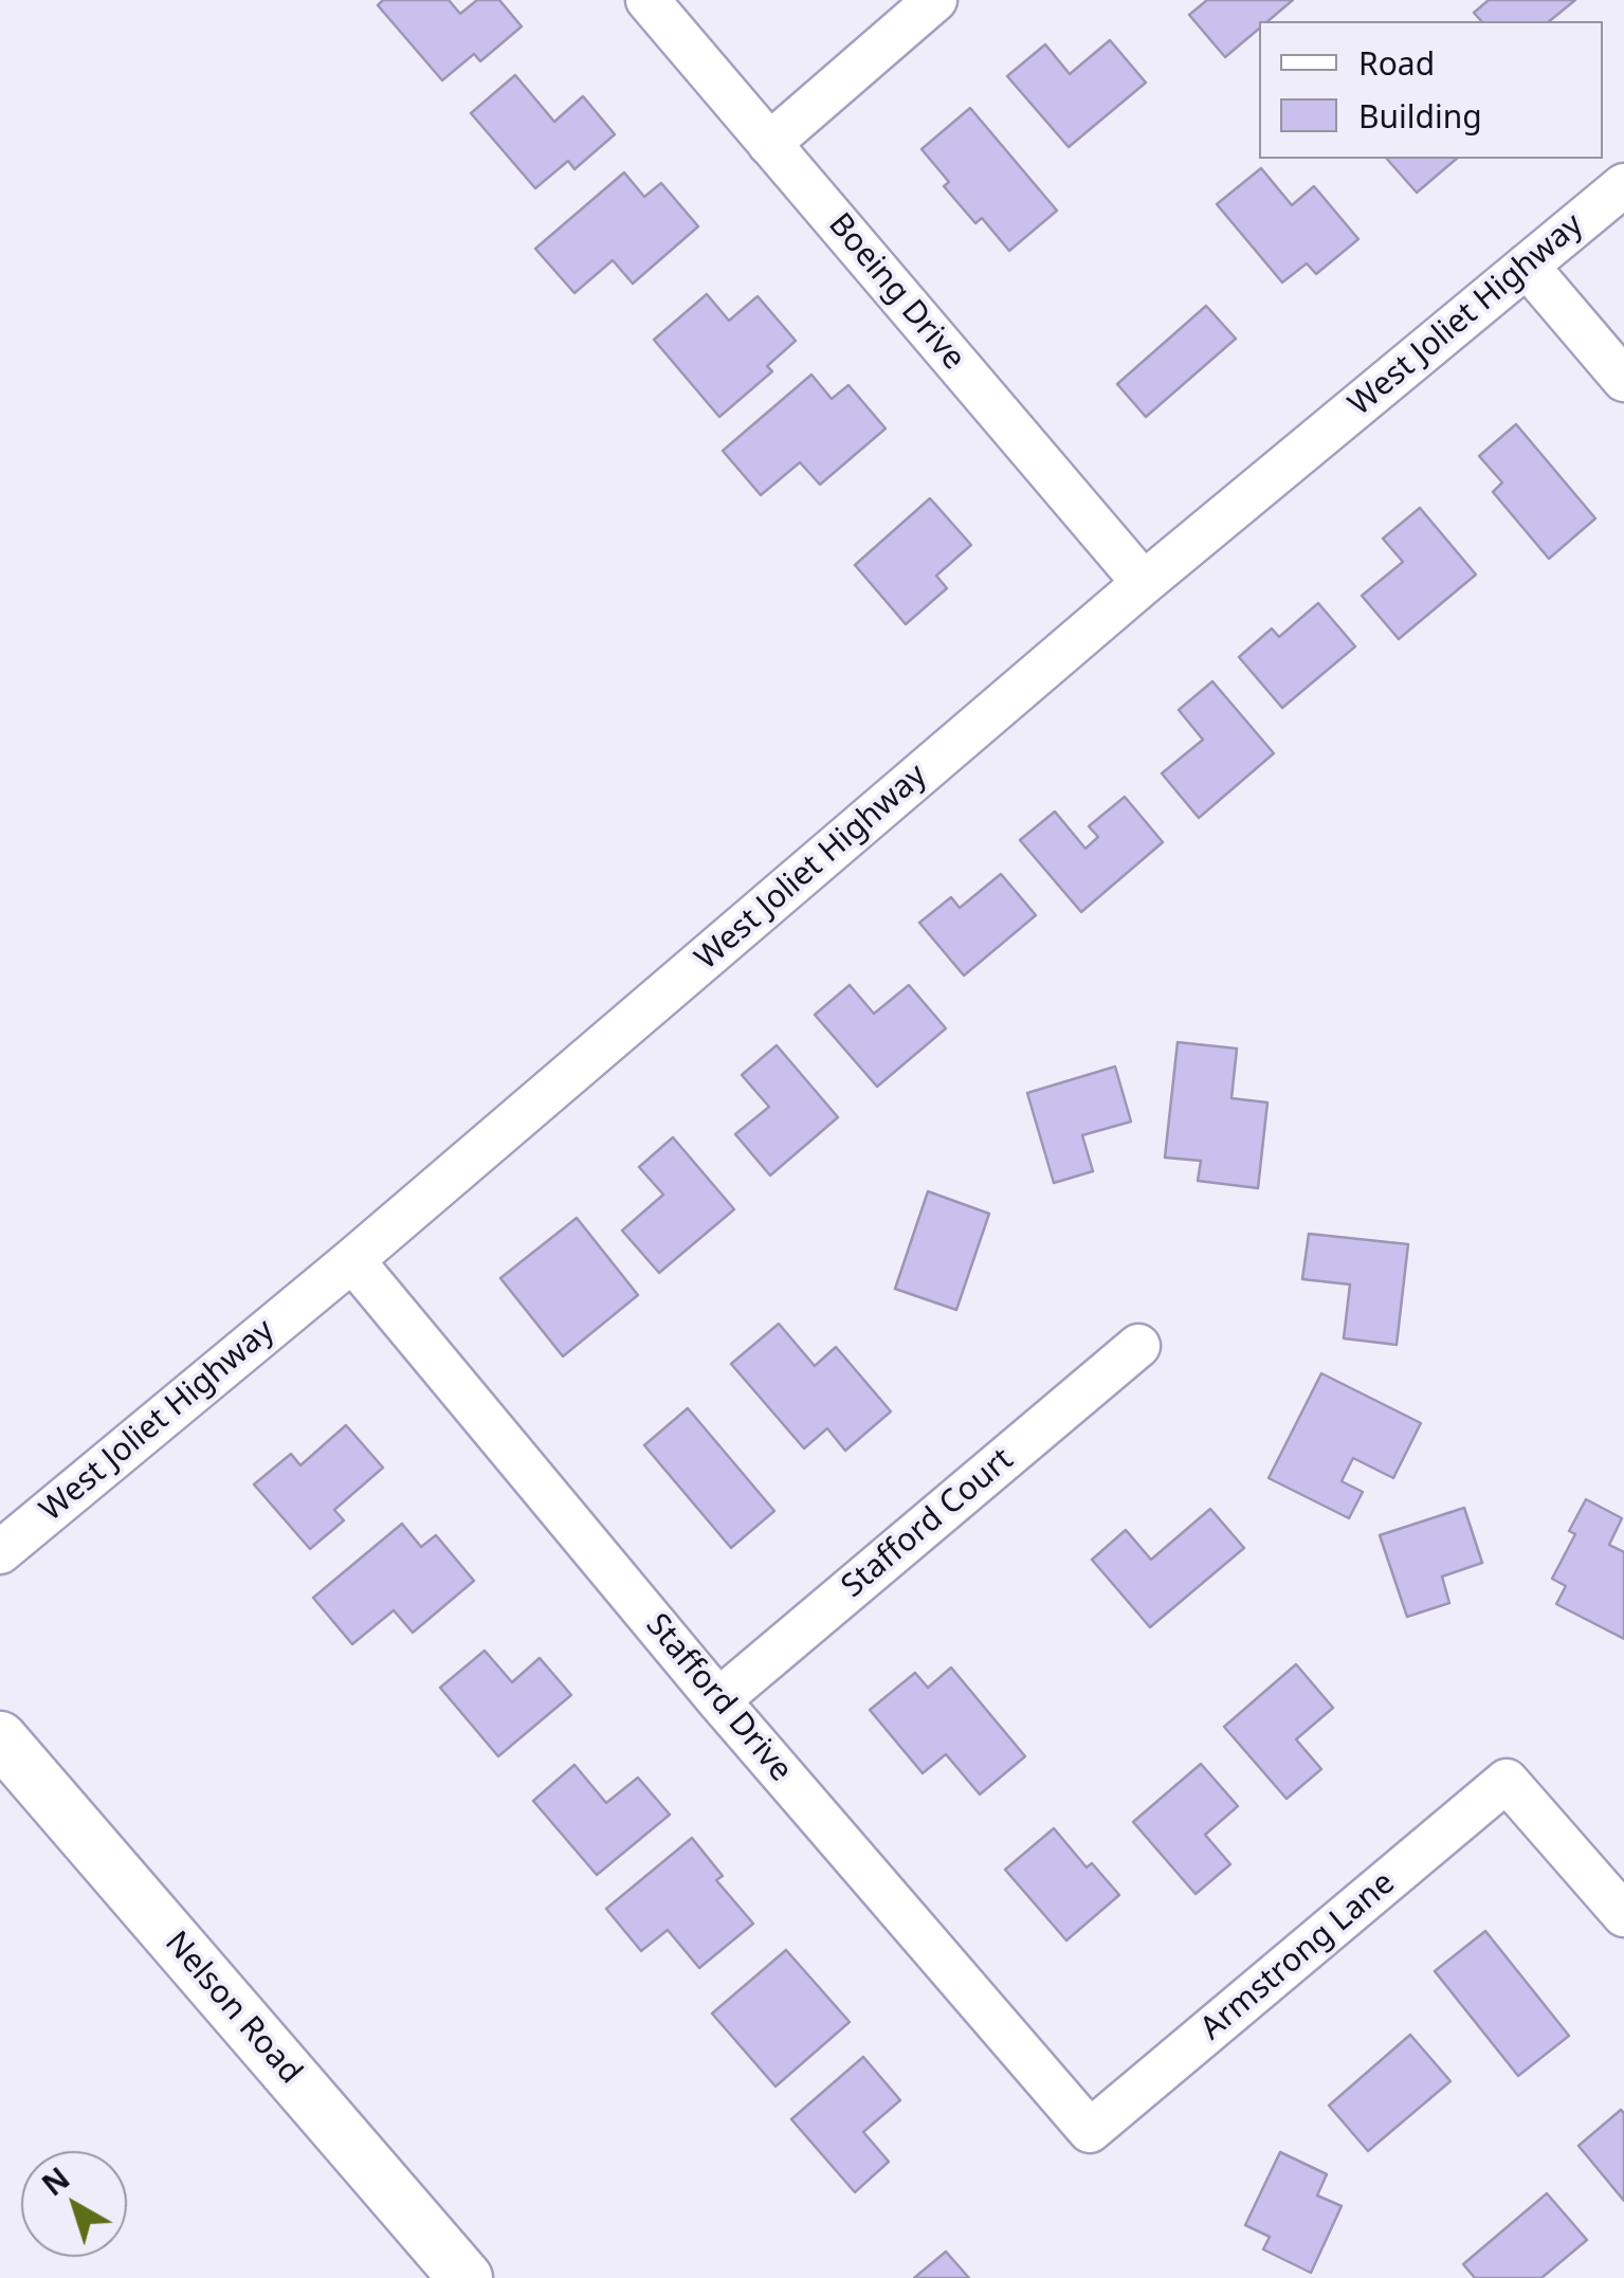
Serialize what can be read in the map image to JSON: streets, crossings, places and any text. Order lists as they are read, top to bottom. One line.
{"streets":{"street":["Boeing Drive","West Joliet Highway","Stafford Court","Stafford Drive","Armstrong Lane","Nelson Road"]},"crossings":[["Boeing Drive","West Joliet Highway"],["West Joliet Highway","Stafford Drive"],["Stafford Court","Stafford Drive"],["Stafford Drive","Armstrong Lane"]],"legend":["Road","Building"],"north":"top left"}
